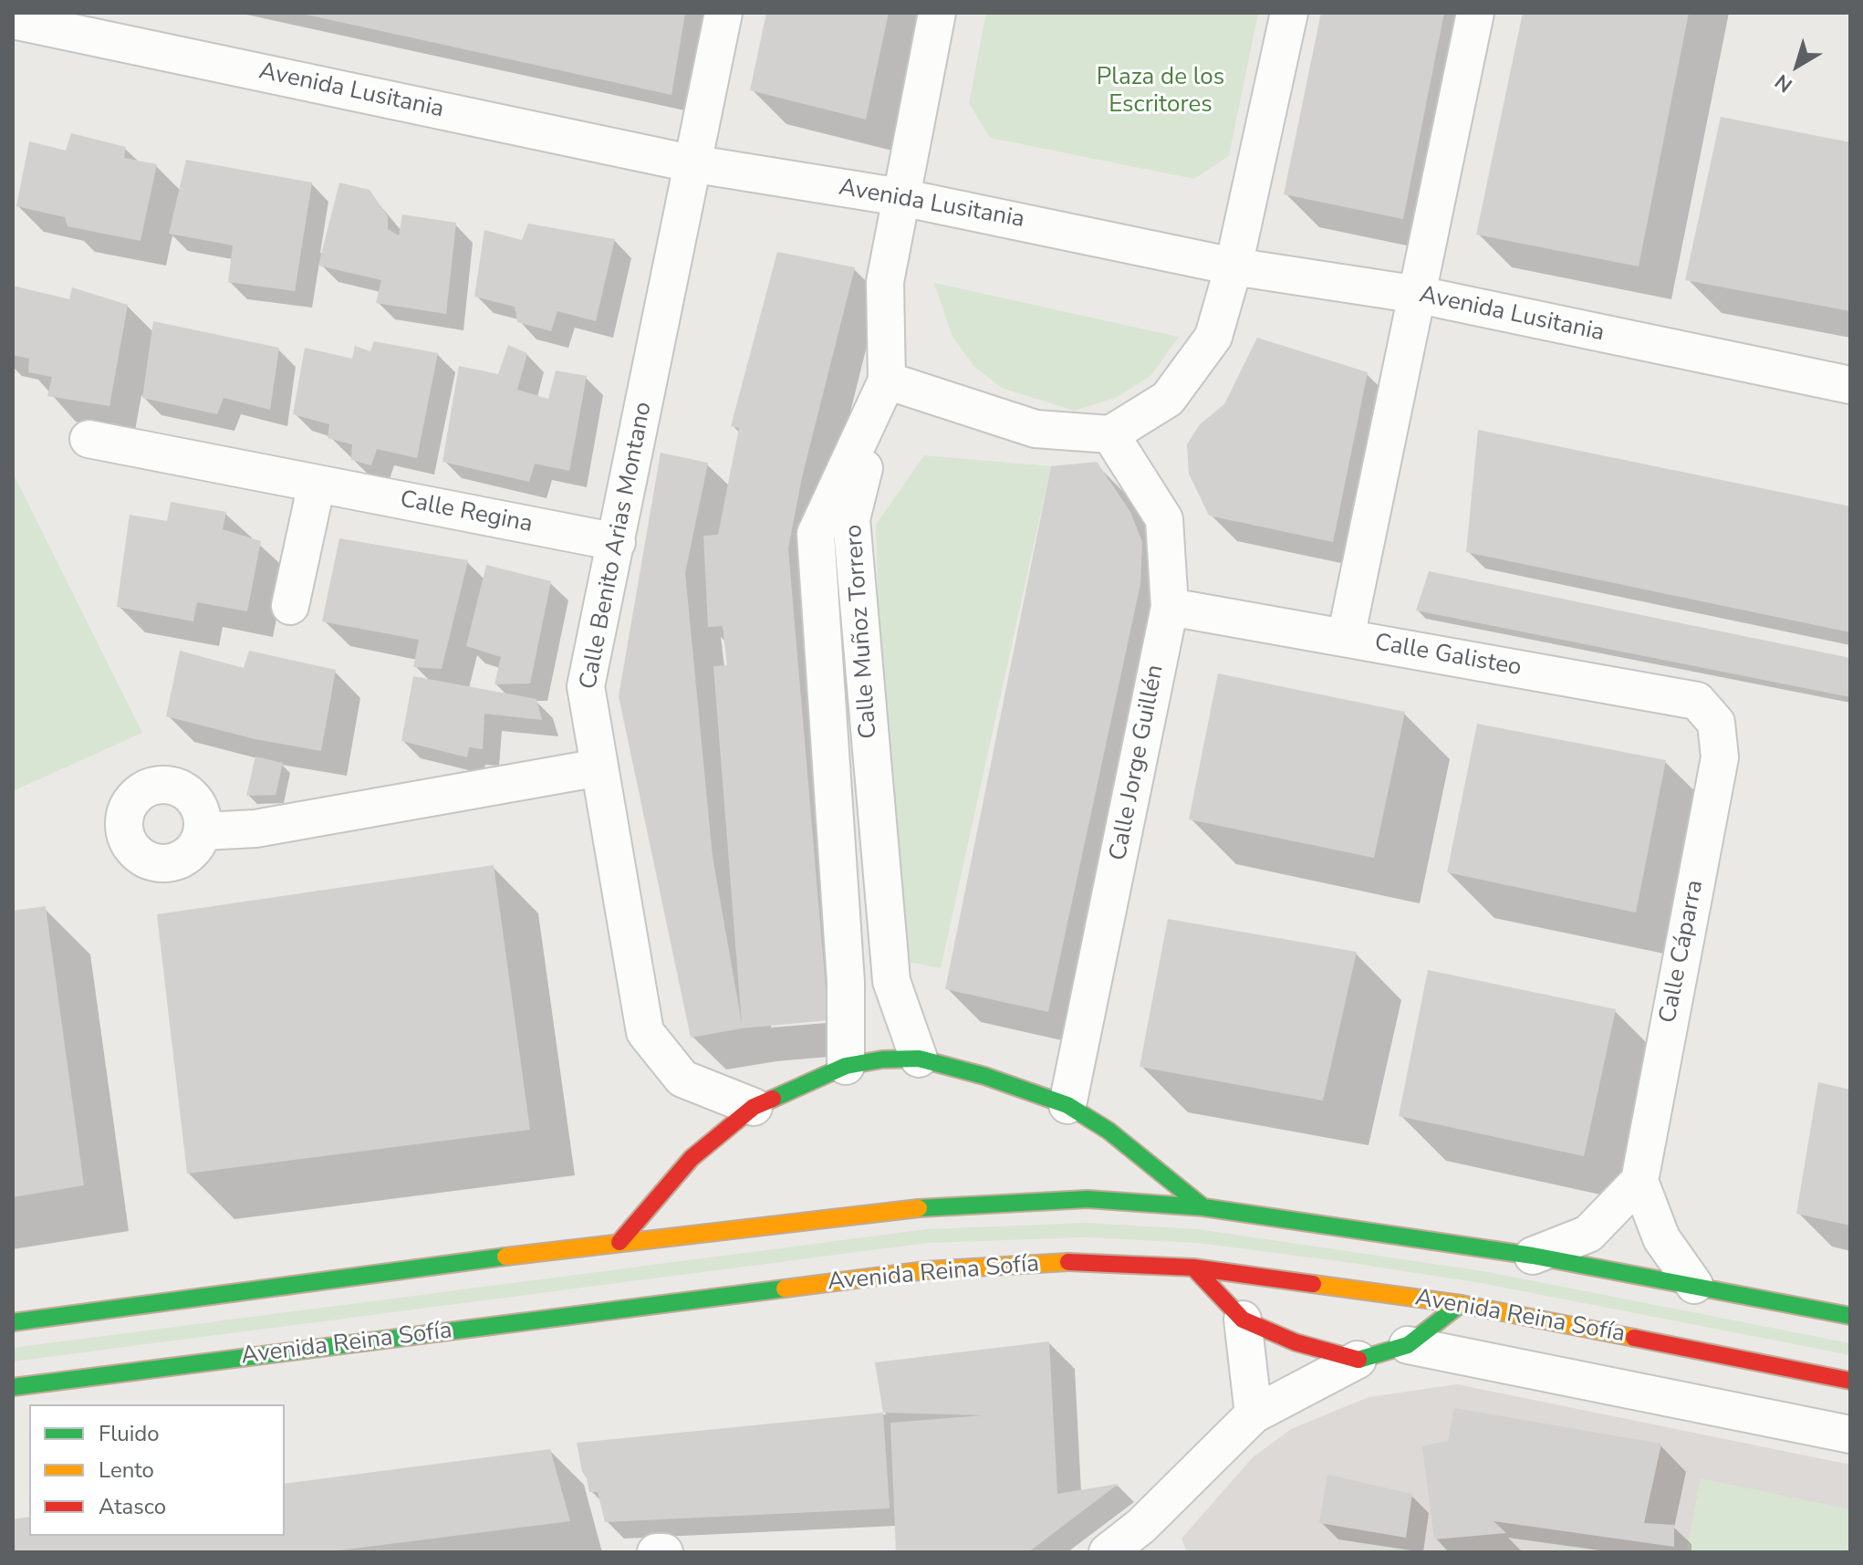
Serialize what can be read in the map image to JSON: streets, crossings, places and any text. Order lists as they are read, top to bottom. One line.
{"streets":{"highway":["Avenida Reina Sofía"],"street":["Avenida Lusitania","Calle Regina","Calle Benito Arias Montano","Calle Muñoz Torrero","Calle Galisteo","Calle Jorge Guillén","Calle Cáparra"]},"crossings":[["Avenida Lusitania","Calle Benito Arias Montano"],["Calle Regina","Calle Benito Arias Montano"],["Calle Galisteo","Calle Jorge Guillén"],["Calle Galisteo","Calle Cáparra"]],"parks":["Plaza de los Escritores"],"legend":["Fluido","Lento","Atasco"],"north":"bottom left"}
